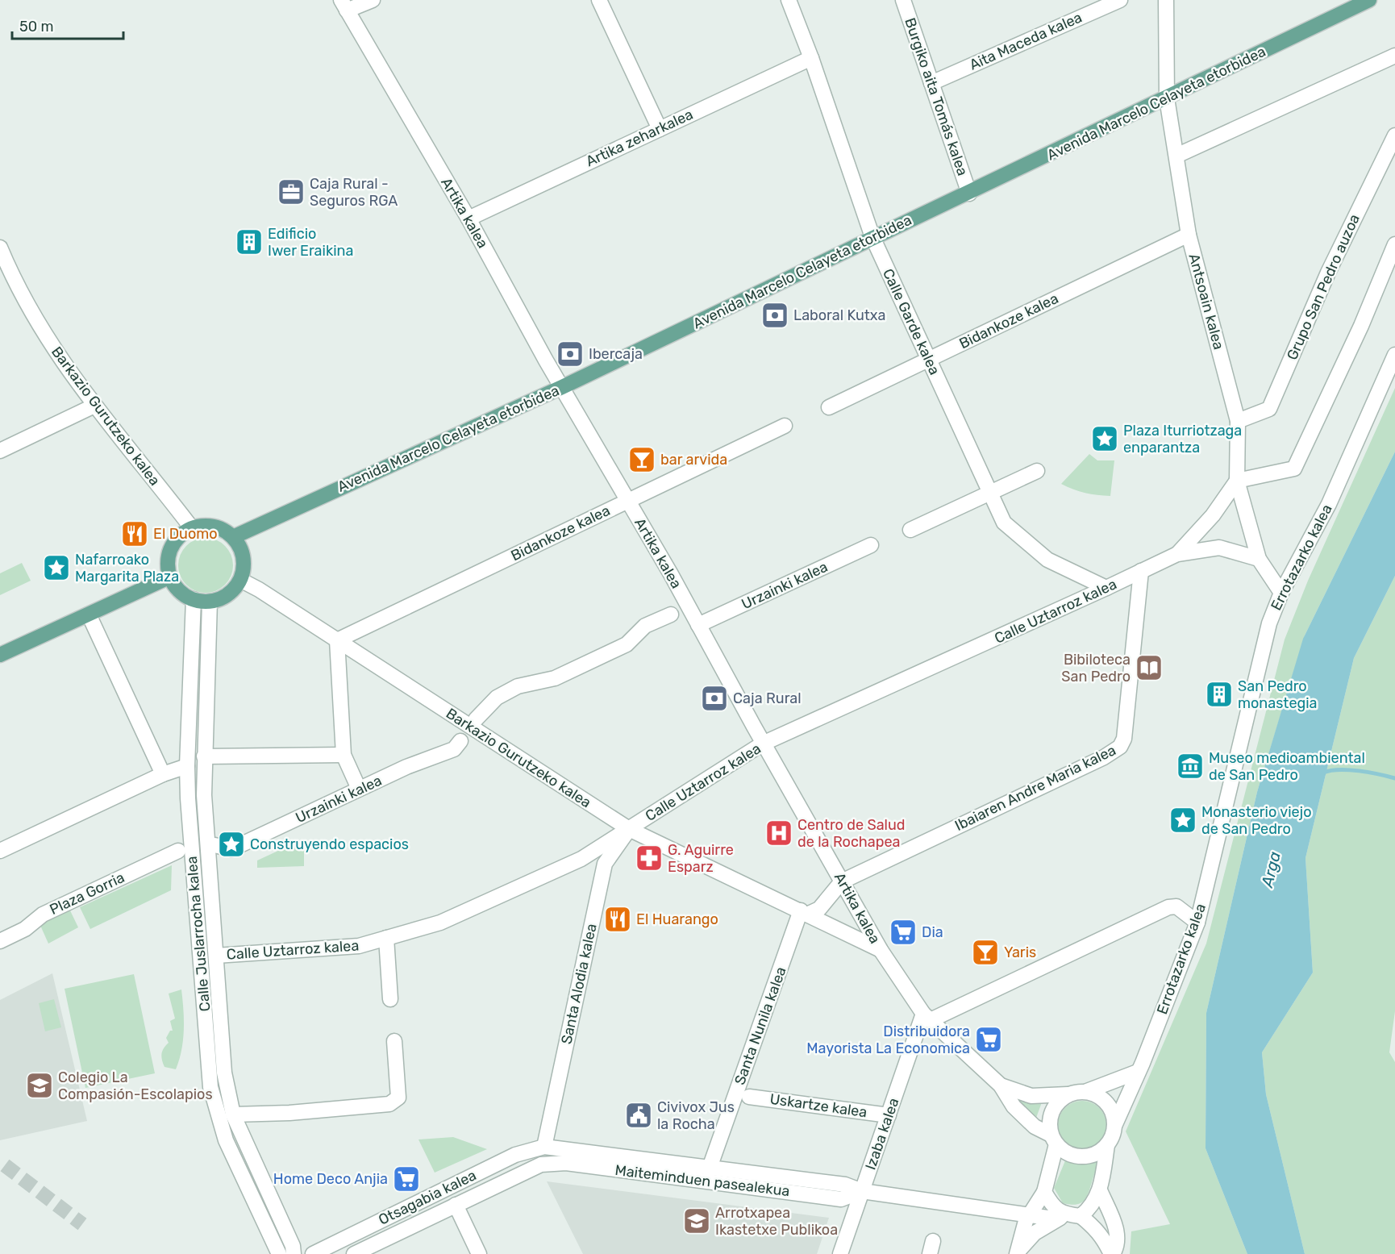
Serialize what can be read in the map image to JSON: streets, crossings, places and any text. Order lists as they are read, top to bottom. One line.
{"streets":{"main road":["Avenida Marcelo Celayeta etorbidea"],"street":["Aita Maceda kalea","Burgiko aita Tomás kalea","Artika zeharkalea","Artika kalea","Grupo San Pedro auzoa","Antsoain kalea","Bidankoze kalea","Calle Garde kalea","Barkazio Gurutzeko kalea","Errotazarko kalea","Urzainki kalea","Calle Uztarroz kalea","Ibaiaren Andre Maria kalea","Plaza Gorria","Calle Juslarrocha kalea","Santa Alodia kalea","Santa Nunila kalea","Uskartze kalea","Izaba kalea","Maiteminduen pasealekua","Otsagabia kalea"]},"crossings":[["Aita Maceda kalea","Burgiko aita Tomás kalea"],["Burgiko aita Tomás kalea","Avenida Marcelo Celayeta etorbidea"],["Avenida Marcelo Celayeta etorbidea","Artika kalea"],["Avenida Marcelo Celayeta etorbidea","Antsoain kalea"],["Avenida Marcelo Celayeta etorbidea","Calle Garde kalea"],["Avenida Marcelo Celayeta etorbidea","Barkazio Gurutzeko kalea"],["Avenida Marcelo Celayeta etorbidea","Calle Juslarrocha kalea"],["Artika zeharkalea","Artika kalea"],["Artika zeharkalea","Calle Garde kalea"],["Artika kalea","Bidankoze kalea"],["Artika kalea","Barkazio Gurutzeko kalea"],["Artika kalea","Errotazarko kalea"],["Artika kalea","Urzainki kalea"],["Artika kalea","Calle Uztarroz kalea"],["Artika kalea","Ibaiaren Andre Maria kalea"],["Artika kalea","Izaba kalea"],["Grupo San Pedro auzoa","Antsoain kalea"],["Antsoain kalea","Bidankoze kalea"],["Antsoain kalea","Errotazarko kalea"],["Antsoain kalea","Calle Uztarroz kalea"],["Bidankoze kalea","Calle Garde kalea"],["Bidankoze kalea","Barkazio Gurutzeko kalea"],["Calle Garde kalea","Calle Uztarroz kalea"],["Barkazio Gurutzeko kalea","Calle Uztarroz kalea"],["Barkazio Gurutzeko kalea","Calle Juslarrocha kalea"],["Barkazio Gurutzeko kalea","Santa Alodia kalea"],["Barkazio Gurutzeko kalea","Santa Nunila kalea"],["Calle Uztarroz kalea","Ibaiaren Andre Maria kalea"],["Calle Uztarroz kalea","Calle Juslarrocha kalea"],["Calle Uztarroz kalea","Santa Alodia kalea"],["Santa Alodia kalea","Maiteminduen pasealekua"],["Santa Alodia kalea","Otsagabia kalea"],["Santa Nunila kalea","Maiteminduen pasealekua"],["Uskartze kalea","Izaba kalea"],["Izaba kalea","Maiteminduen pasealekua"],["Maiteminduen pasealekua","Otsagabia kalea"]],"water":["Arga"],"places":{"office":["Caja Rural - Seguros RGA"],"building":["Edificio Iwer Eraikina","San Pedro monastegia"],"bank":["Laboral Kutxa","Ibercaja","Caja Rural"],"place":["Plaza Iturriotzaga enparantza","Nafarroako Margarita Plaza","Monasterio viejo de San Pedro","Construyendo espacios"],"bar":["bar arvida","Yaris"],"restaurant":["El Duomo","El Huarango"],"library":["Bibiloteca San Pedro"],"museum":["Museo medioambiental de San Pedro"],"hospital":["Centro de Salud de la Rochapea"],"pharmacy":["G. Aguirre Esparz"],"supermarket":["Dia","Distribuidora Mayorista La Economica","Home Deco Anjia"],"school or university":["Colegio La Compasión-Escolapios","Arrotxapea Ikastetxe Publikoa"],"public building":["Civivox Jus la Rocha"]},"scale_bar":"50 m"}
